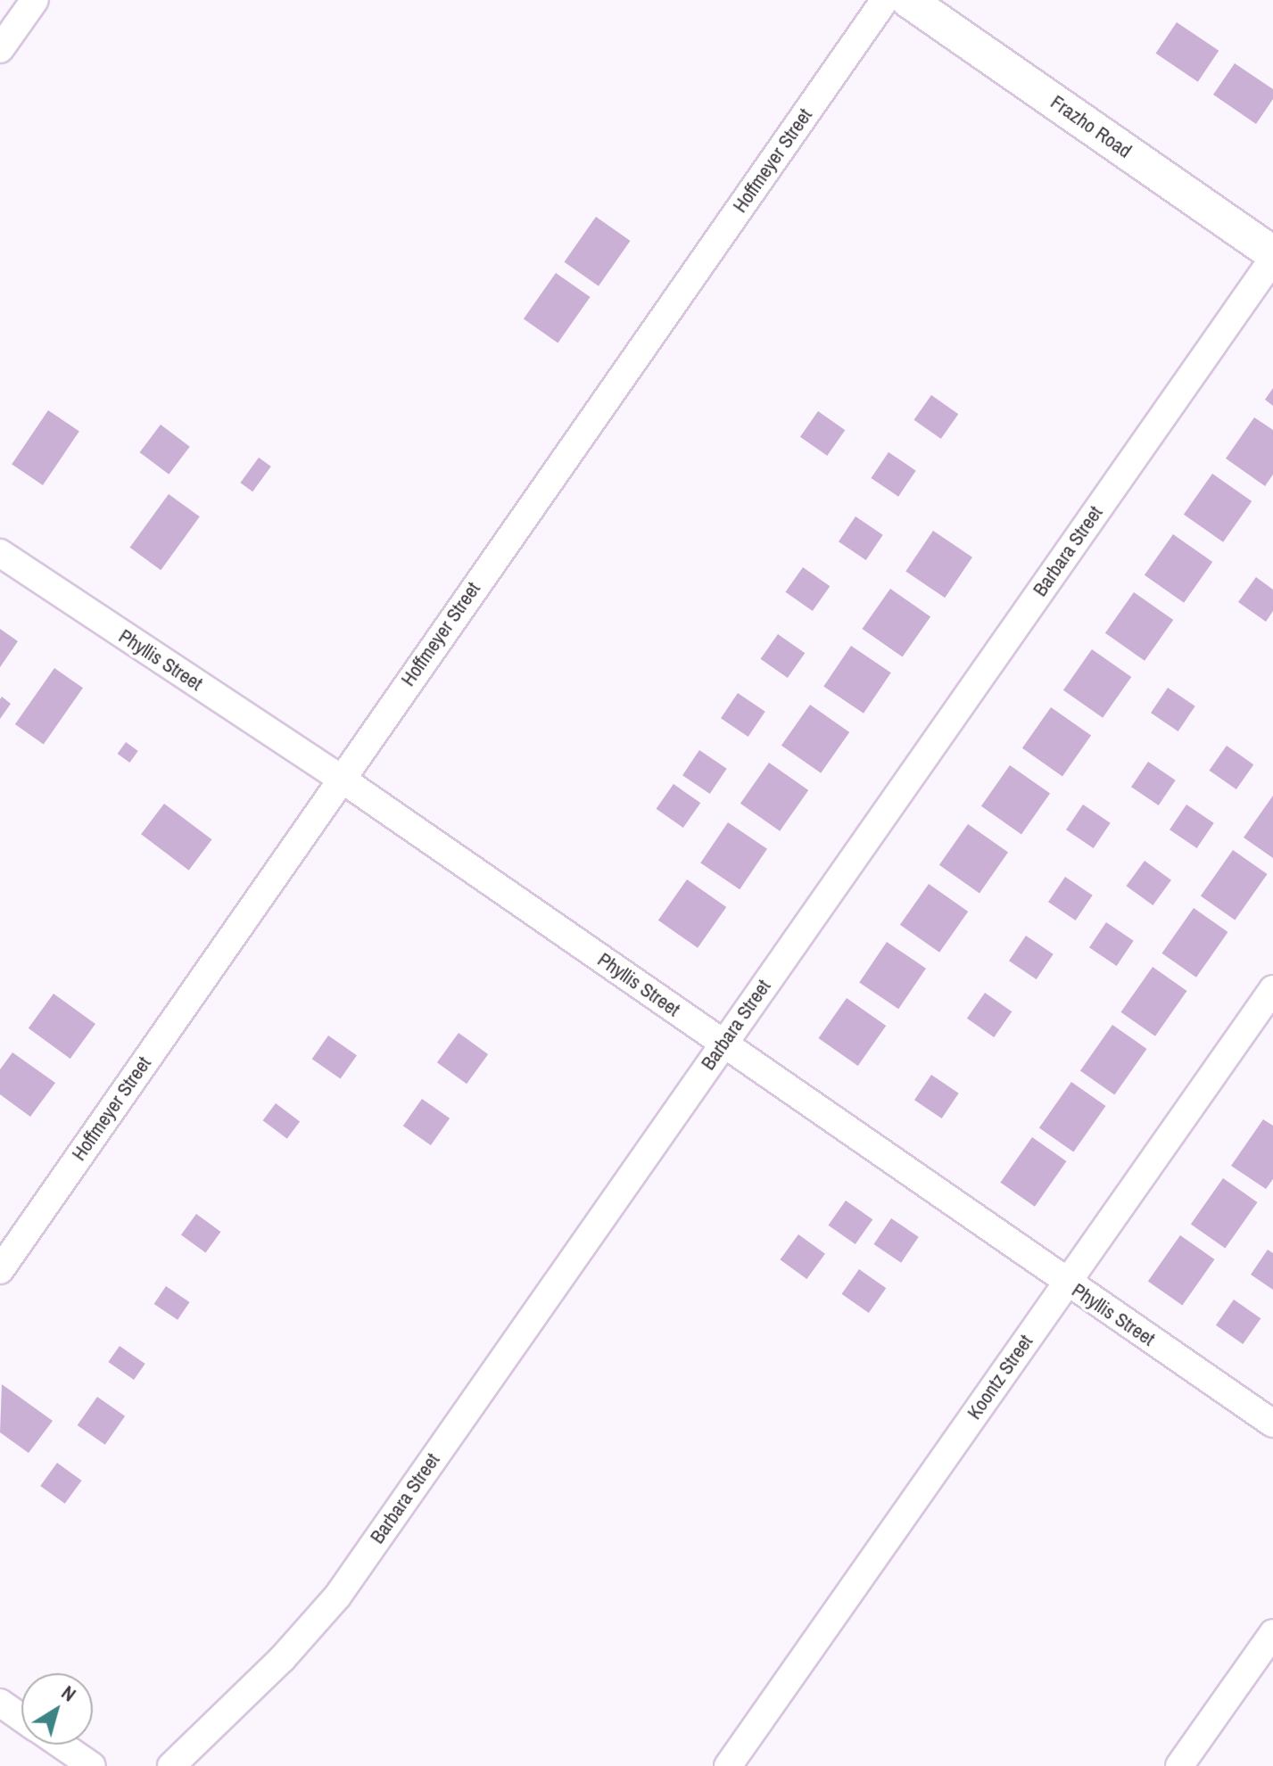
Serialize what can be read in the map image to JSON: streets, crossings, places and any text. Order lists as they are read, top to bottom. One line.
{"streets":{"street":["Frazho Road","Hoffmeyer Street","Barbara Street","Phyllis Street","Koontz Street"]},"crossings":[["Hoffmeyer Street","Phyllis Street"],["Barbara Street","Phyllis Street"],["Phyllis Street","Koontz Street"]],"north":"top right"}
